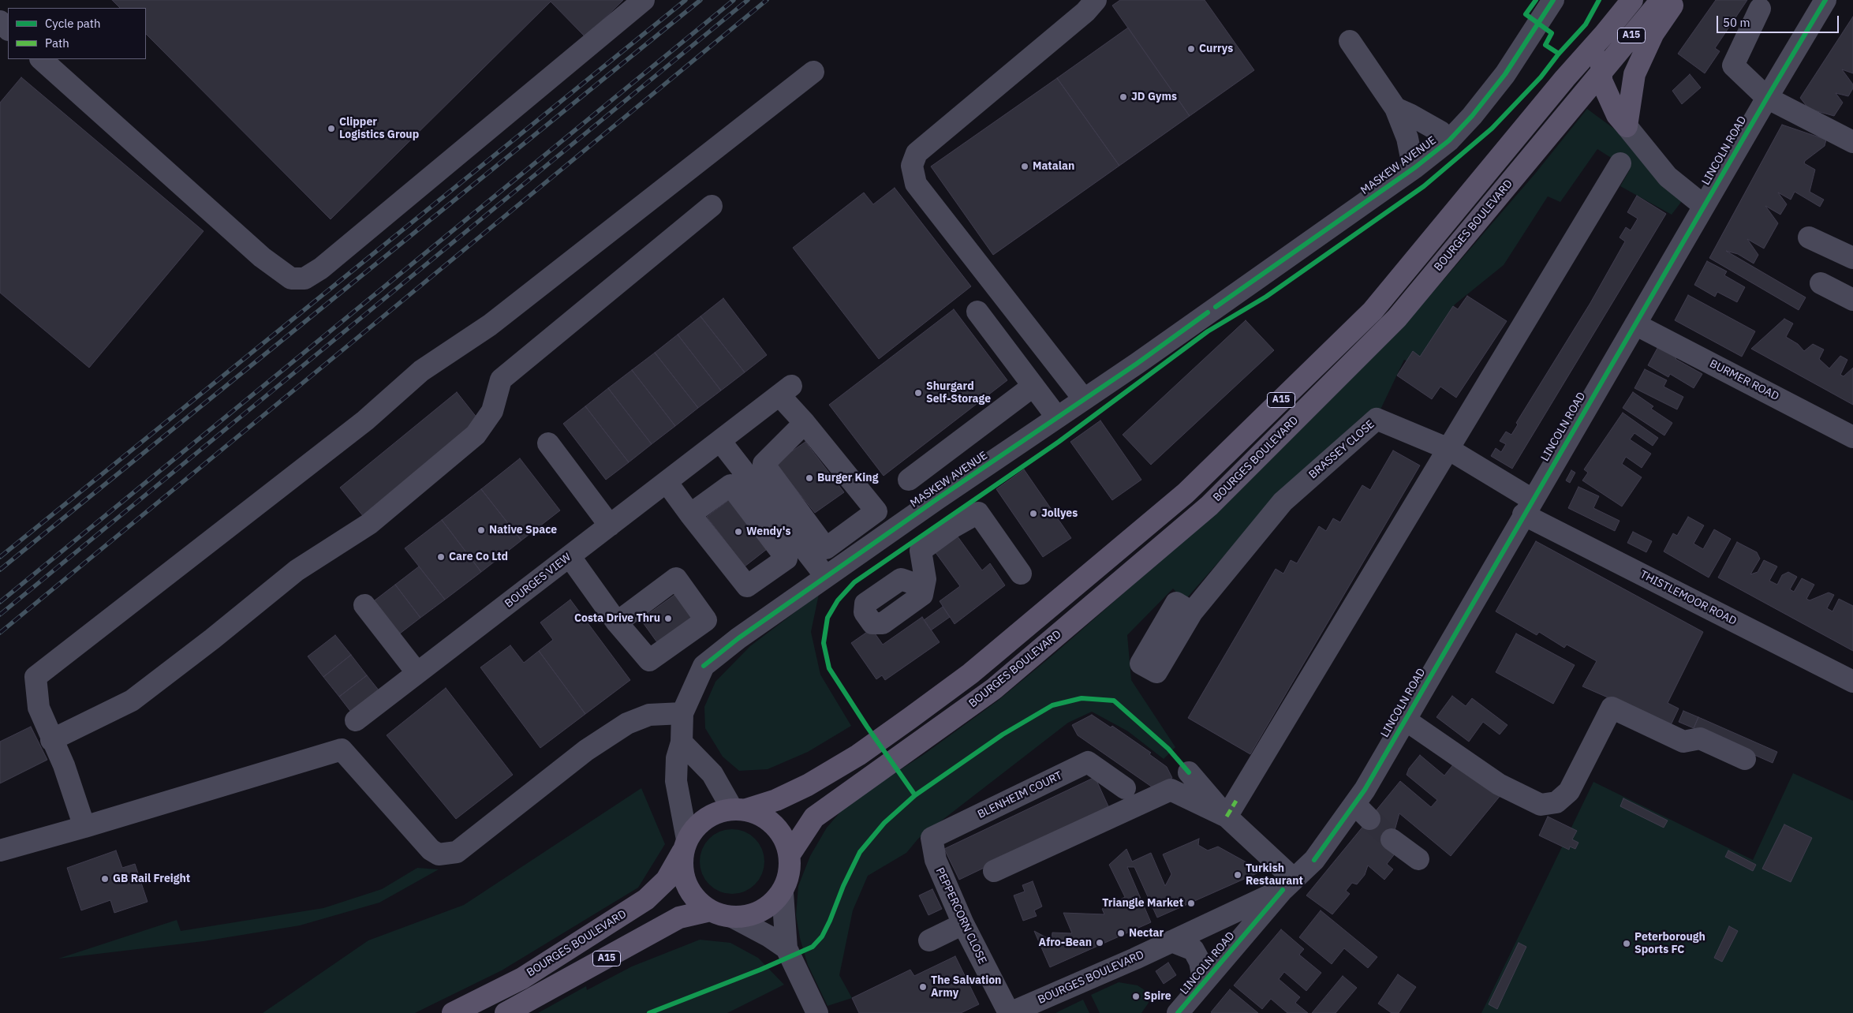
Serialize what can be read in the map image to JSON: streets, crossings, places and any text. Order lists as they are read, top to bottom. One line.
{"streets":{"main road":["A15","BOURGES BOULEVARD"],"street":["LINCOLN ROAD","MASKEW AVENUE","BURMER ROAD","BRASSEY CLOSE","BOURGES VIEW","THISTLEMOOR ROAD","BLENHEIM COURT","PEPPERCORN CLOSE"]},"crossings":[["A15","MASKEW AVENUE"],["A15","BOURGES BOULEVARD"],["LINCOLN ROAD","BOURGES BOULEVARD"],["LINCOLN ROAD","BURMER ROAD"],["LINCOLN ROAD","BRASSEY CLOSE"],["LINCOLN ROAD","THISTLEMOOR ROAD"],["MASKEW AVENUE","BOURGES BOULEVARD"],["BOURGES BOULEVARD","PEPPERCORN CLOSE"],["BRASSEY CLOSE","THISTLEMOOR ROAD"],["BLENHEIM COURT","PEPPERCORN CLOSE"]],"places":["Currys","JD Gyms","Clipper Logistics Group","Matalan","Shurgard Self-Storage","Burger King","Jollyes","Native Space","Wendy's","Care Co Ltd","Costa Drive Thru","Turkish Restaurant","GB Rail Freight","Triangle Market","Nectar","Afro-Bean","Peterborough Sports FC","The Salvation Army","Spire"],"legend":["Cycle path","Path"],"scale_bar":"50 m"}
